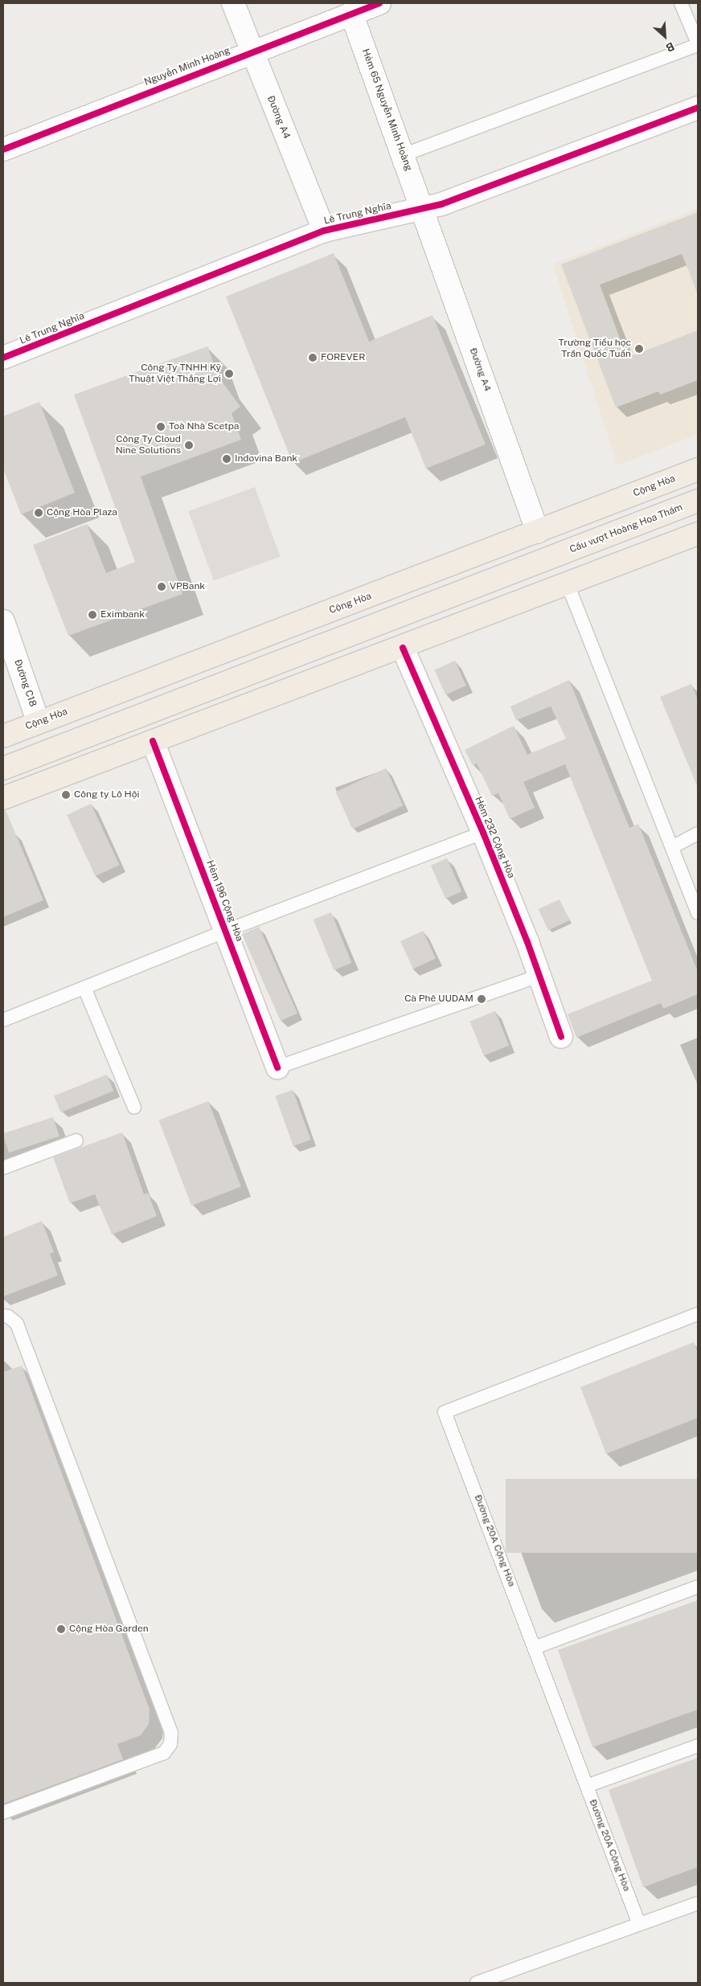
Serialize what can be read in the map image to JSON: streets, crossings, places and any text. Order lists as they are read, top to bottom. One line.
{"streets":{"main road":["Cộng Hòa","Cầu vượt Hoàng Hoa Thám"],"street":["Nguyễn Minh Hoàng","Hẻm 65 Nguyễn Minh Hoàng","Đường A4","Lê Trung Nghĩa","Đường C18","Hẻm 232 Cộng Hòa","Hẻm 196 Cộng Hòa"],"lane":["Đường 20A Cộng Hòa"]},"crossings":[["Nguyễn Minh Hoàng","Hẻm 65 Nguyễn Minh Hoàng"],["Nguyễn Minh Hoàng","Đường A4"],["Hẻm 65 Nguyễn Minh Hoàng","Đường A4"],["Hẻm 65 Nguyễn Minh Hoàng","Lê Trung Nghĩa"],["Đường A4","Lê Trung Nghĩa"],["Đường A4","Cộng Hòa"],["Cộng Hòa","Đường C18"]],"places":["Trường Tiểu học Trần Quốc Tuấn","FOREVER","Công Ty TNHH Kỹ Thuật Việt Thắng Lợi","Toà Nhà Scetpa","Công Ty Cloud Nine Solutions","Indovina Bank","Cộng Hòa Plaza","VPBank","Eximbank","Công ty Lô Hội","Cà Phê UUDAM","Cộng Hòa Garden"],"north":"bottom right"}
